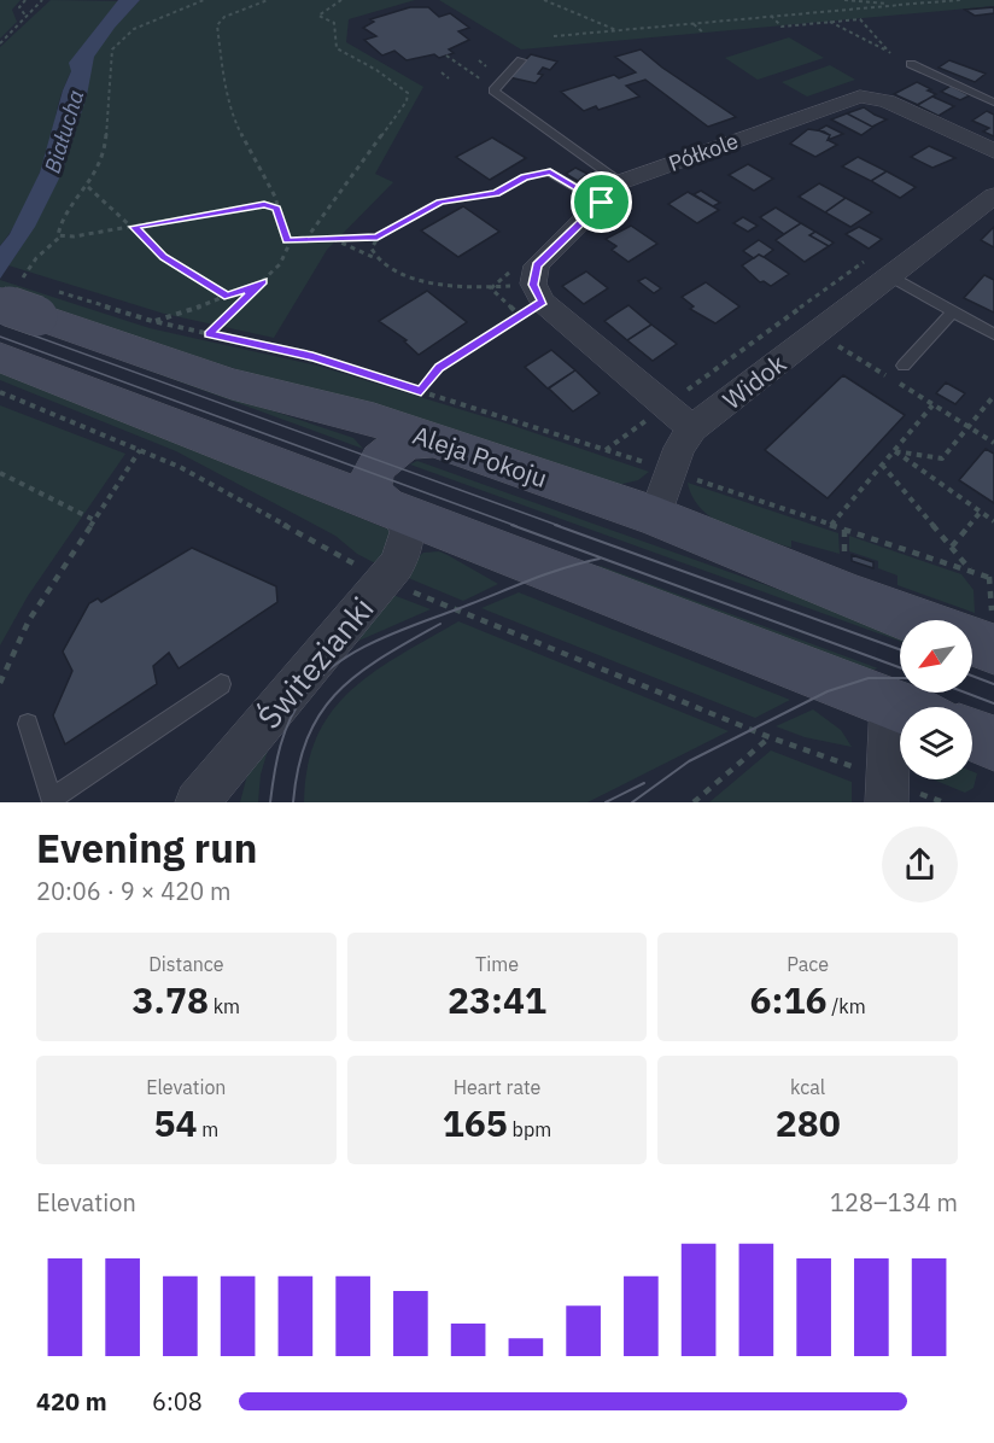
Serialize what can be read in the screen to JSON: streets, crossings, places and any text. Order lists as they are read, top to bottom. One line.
{"streets":{"main road":["Aleja Pokoju"],"street":["Półkole","Widok","Świtezianki"]},"crossings":[["Widok","Aleja Pokoju"]],"water":["Białucha"],"north":"bottom left","page":{"heading":["Evening run","20:06 · 9 × 420 m"],"stats":[["Distance","3.78 km"],["Time","23:41"],["Pace","6:16 /km"],["Elevation","54 m"],["Heart rate","165 bpm"],["kcal","280"]],"chart":["Elevation","128–134 m"],"list":[{"name":"420 m","note":"6:08"}]}}
